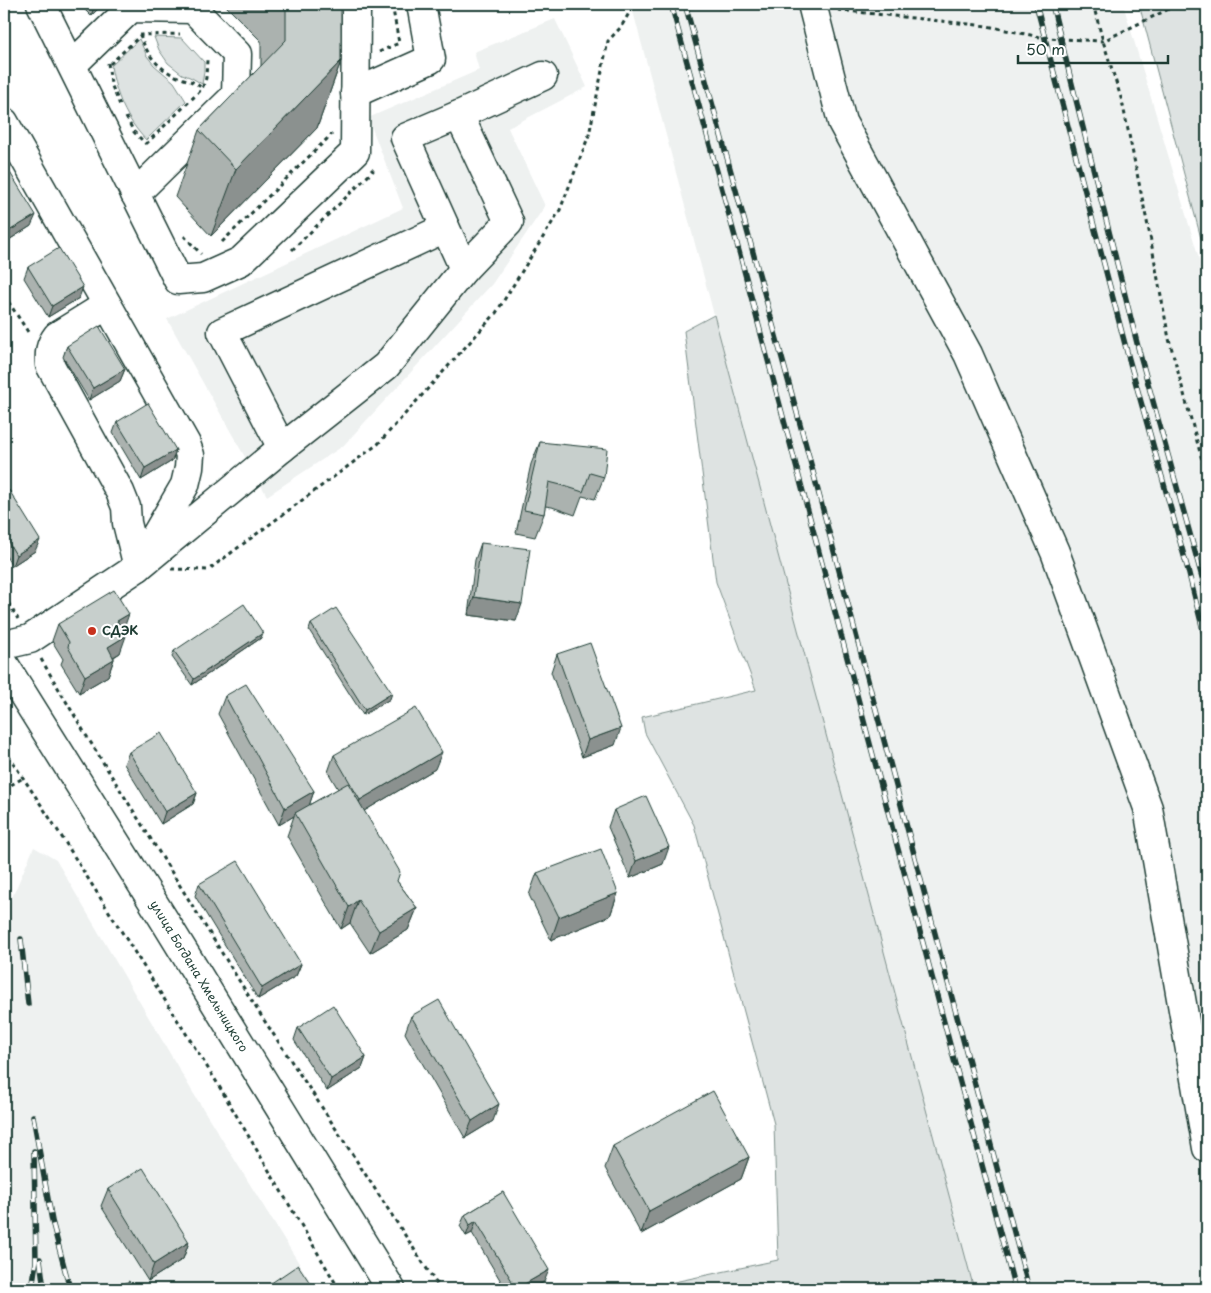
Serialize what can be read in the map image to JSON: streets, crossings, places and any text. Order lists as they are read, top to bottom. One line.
{"streets":{"main road":["улица Богдана Хмельницкого"]},"places":["СДЭК"],"scale_bar":"50 m"}
